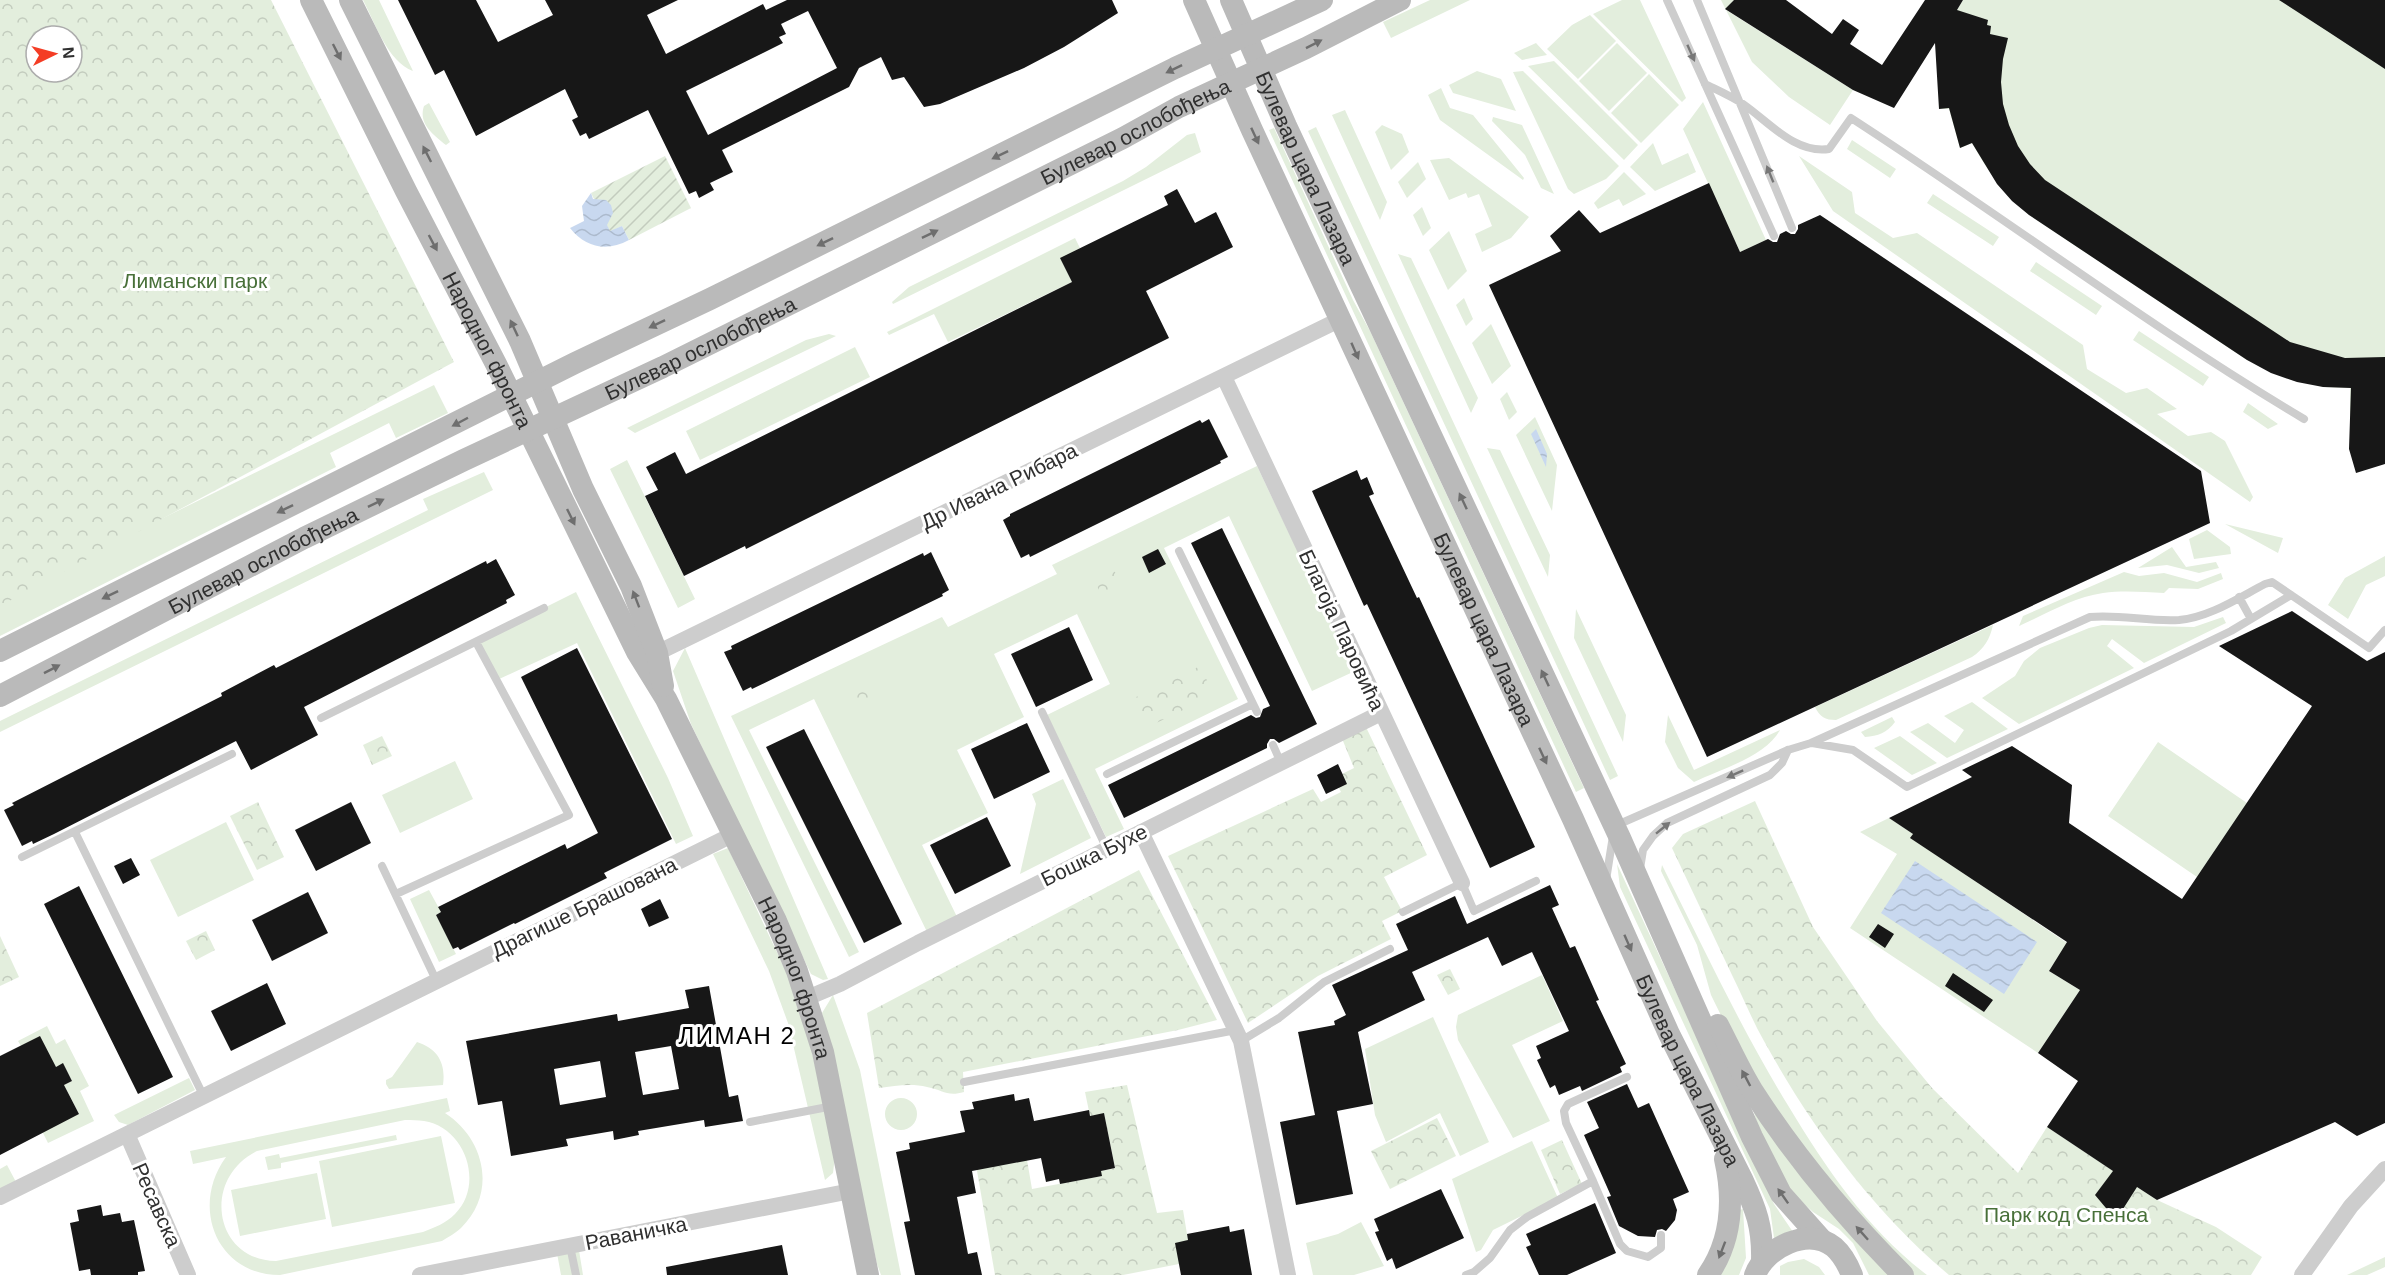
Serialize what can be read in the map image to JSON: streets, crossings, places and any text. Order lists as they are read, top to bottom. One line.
{"streets":{"main road":["Булевар ослобођења","Булевар цара Лазара","Народног фронта"],"street":["Др Ивана Рибара","Благоја Паровића","Бошка Бухе","Драгише Брашована","Ресавска","Раваничка"]},"crossings":[["Булевар ослобођења","Булевар цара Лазара"],["Булевар ослобођења","Народног фронта"],["Булевар цара Лазара","Др Ивана Рибара"],["Народног фронта","Др Ивана Рибара"],["Народног фронта","Бошка Бухе"],["Народног фронта","Драгише Брашована"],["Народног фронта","Раваничка"],["Др Ивана Рибара","Благоја Паровића"],["Благоја Паровића","Бошка Бухе"],["Драгише Брашована","Ресавска"]],"districts":["ЛИМАН 2"],"parks":["Лимански парк","Парк код Спенса"],"north":"right"}
